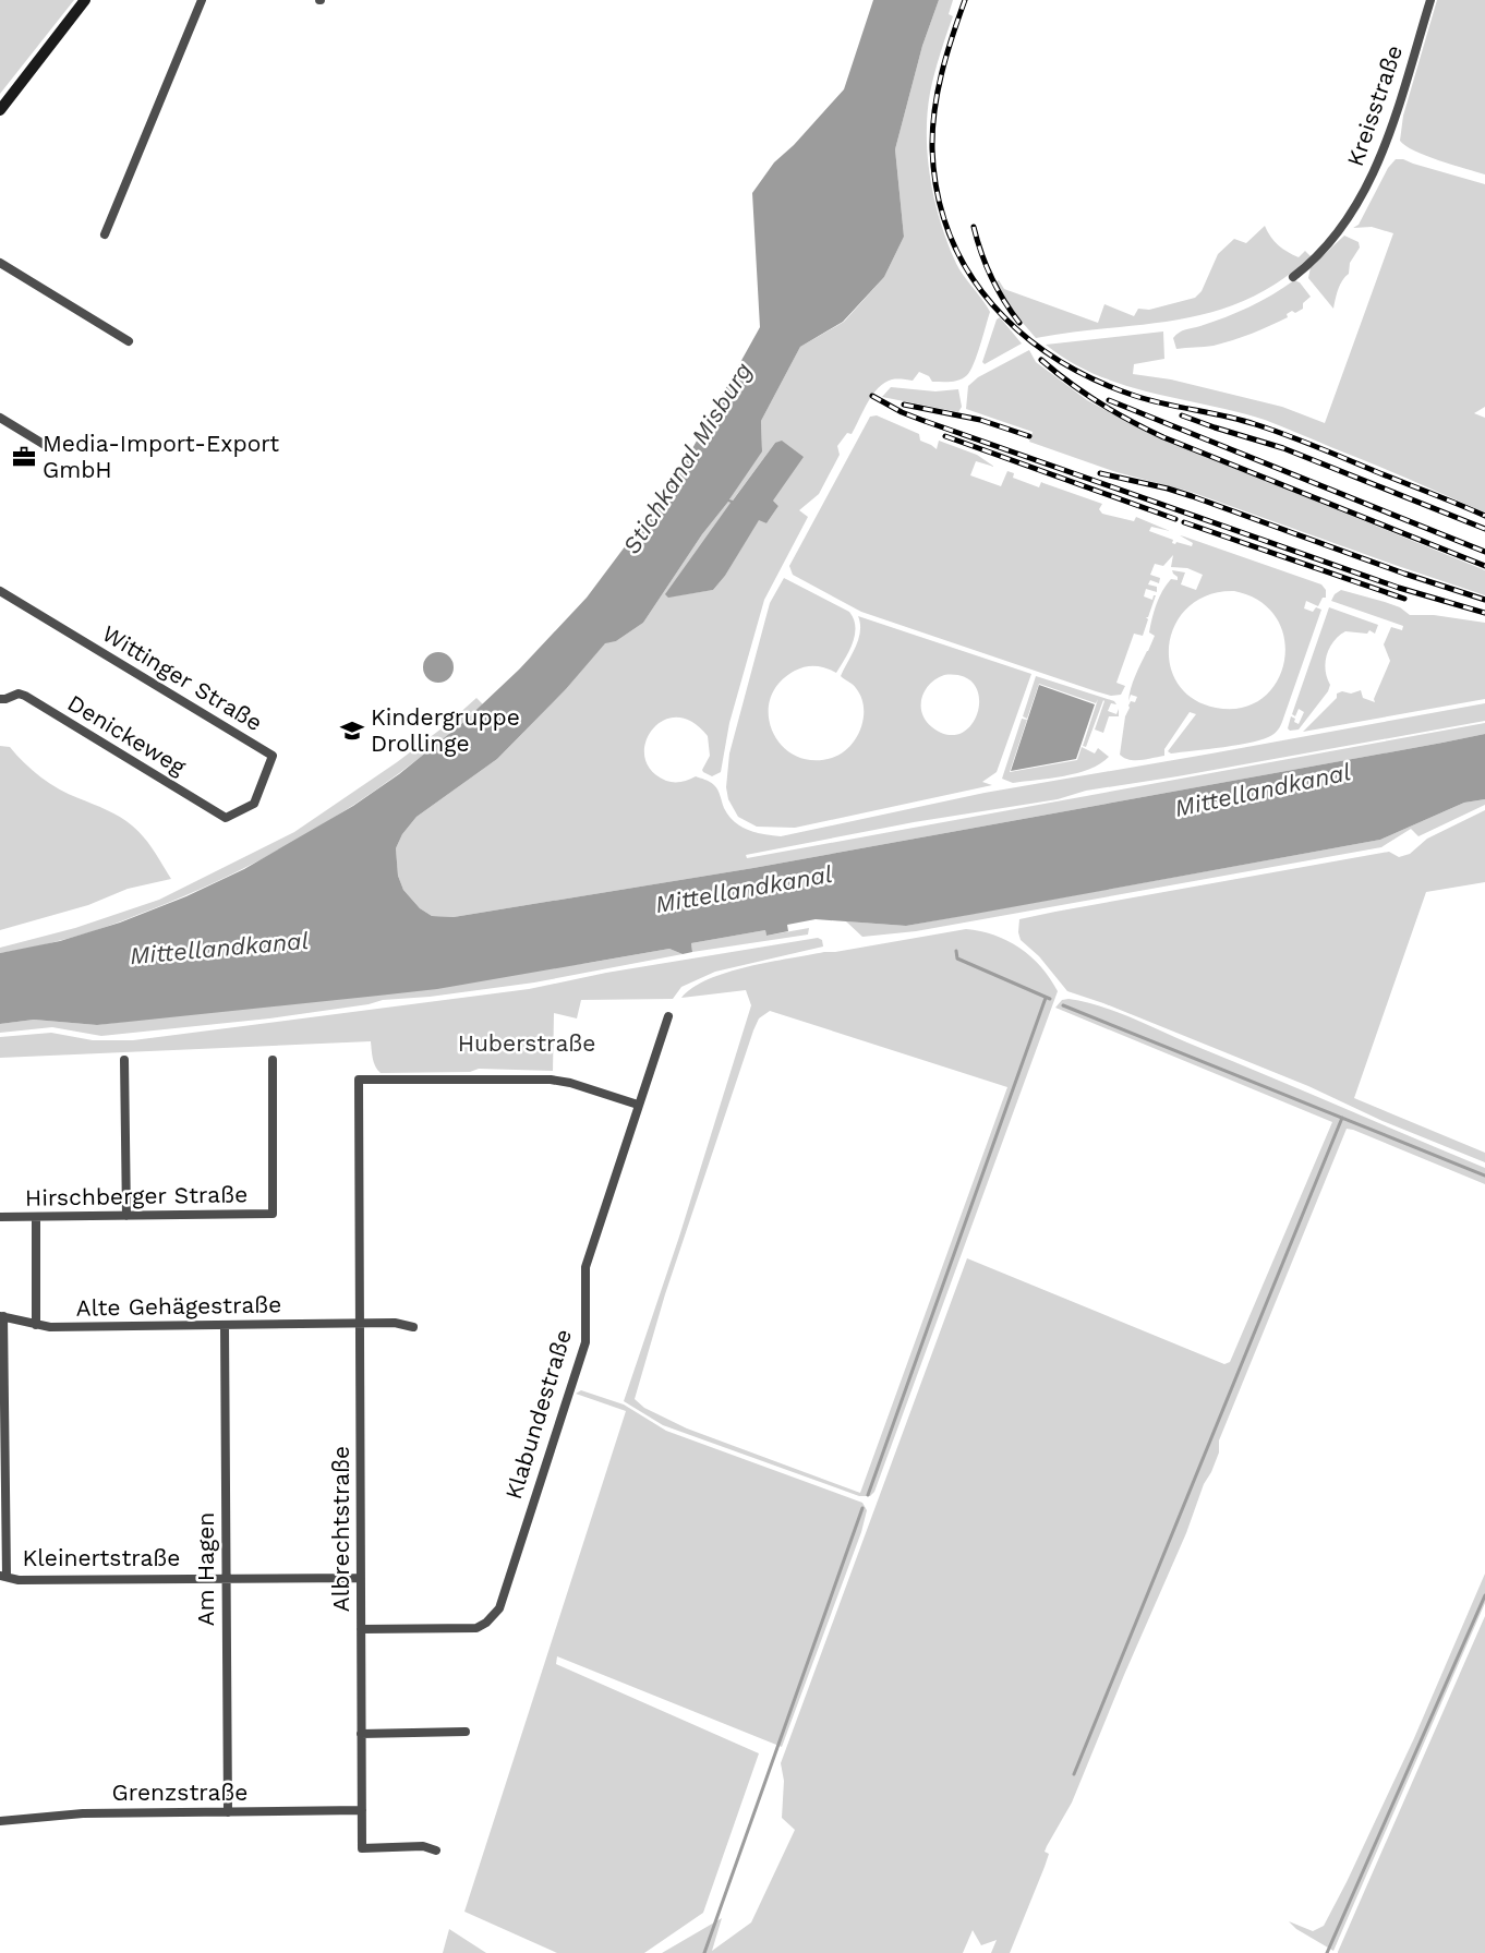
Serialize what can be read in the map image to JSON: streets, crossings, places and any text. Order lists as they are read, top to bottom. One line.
{"streets":{"street":["Kreisstraße","Wittinger Straße","Denickeweg","Hirschberger Straße","Alte Gehägestraße","Klabundestraße","Albrechtstraße","Kleinertstraße","Am Hagen","Grenzstraße"]},"crossings":[["Wittinger Straße","Denickeweg"],["Alte Gehägestraße","Albrechtstraße"],["Alte Gehägestraße","Am Hagen"],["Klabundestraße","Albrechtstraße"],["Albrechtstraße","Kleinertstraße"],["Albrechtstraße","Grenzstraße"],["Kleinertstraße","Am Hagen"],["Am Hagen","Grenzstraße"]],"water":["Stichkanal Misburg","Mittellandkanal"],"parks":["Huberstraße"],"places":{"office":["Media-Import-Export GmbH"],"school or university":["Kindergruppe Drollinge"]}}
